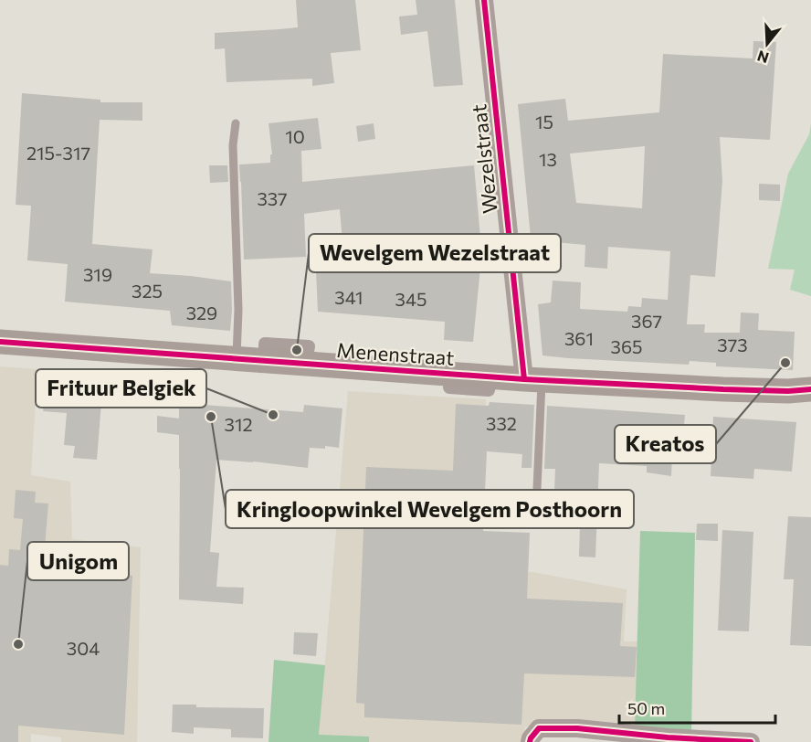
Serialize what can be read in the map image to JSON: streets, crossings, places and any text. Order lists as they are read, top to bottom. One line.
{"streets":{"main road":["Menenstraat"],"street":["Wezelstraat"]},"crossings":[["Wezelstraat","Menenstraat"]],"places":["Wevelgem Wezelstraat","Kreatos","Frituur Belgiek","Kringloopwinkel Wevelgem Posthoorn","Unigom"],"house_numbers":["15","10","215-317","13","337","319","325","341","345","329","367","361","373","365","332","312","304"],"scale_bar":"50 m","north":"bottom"}
